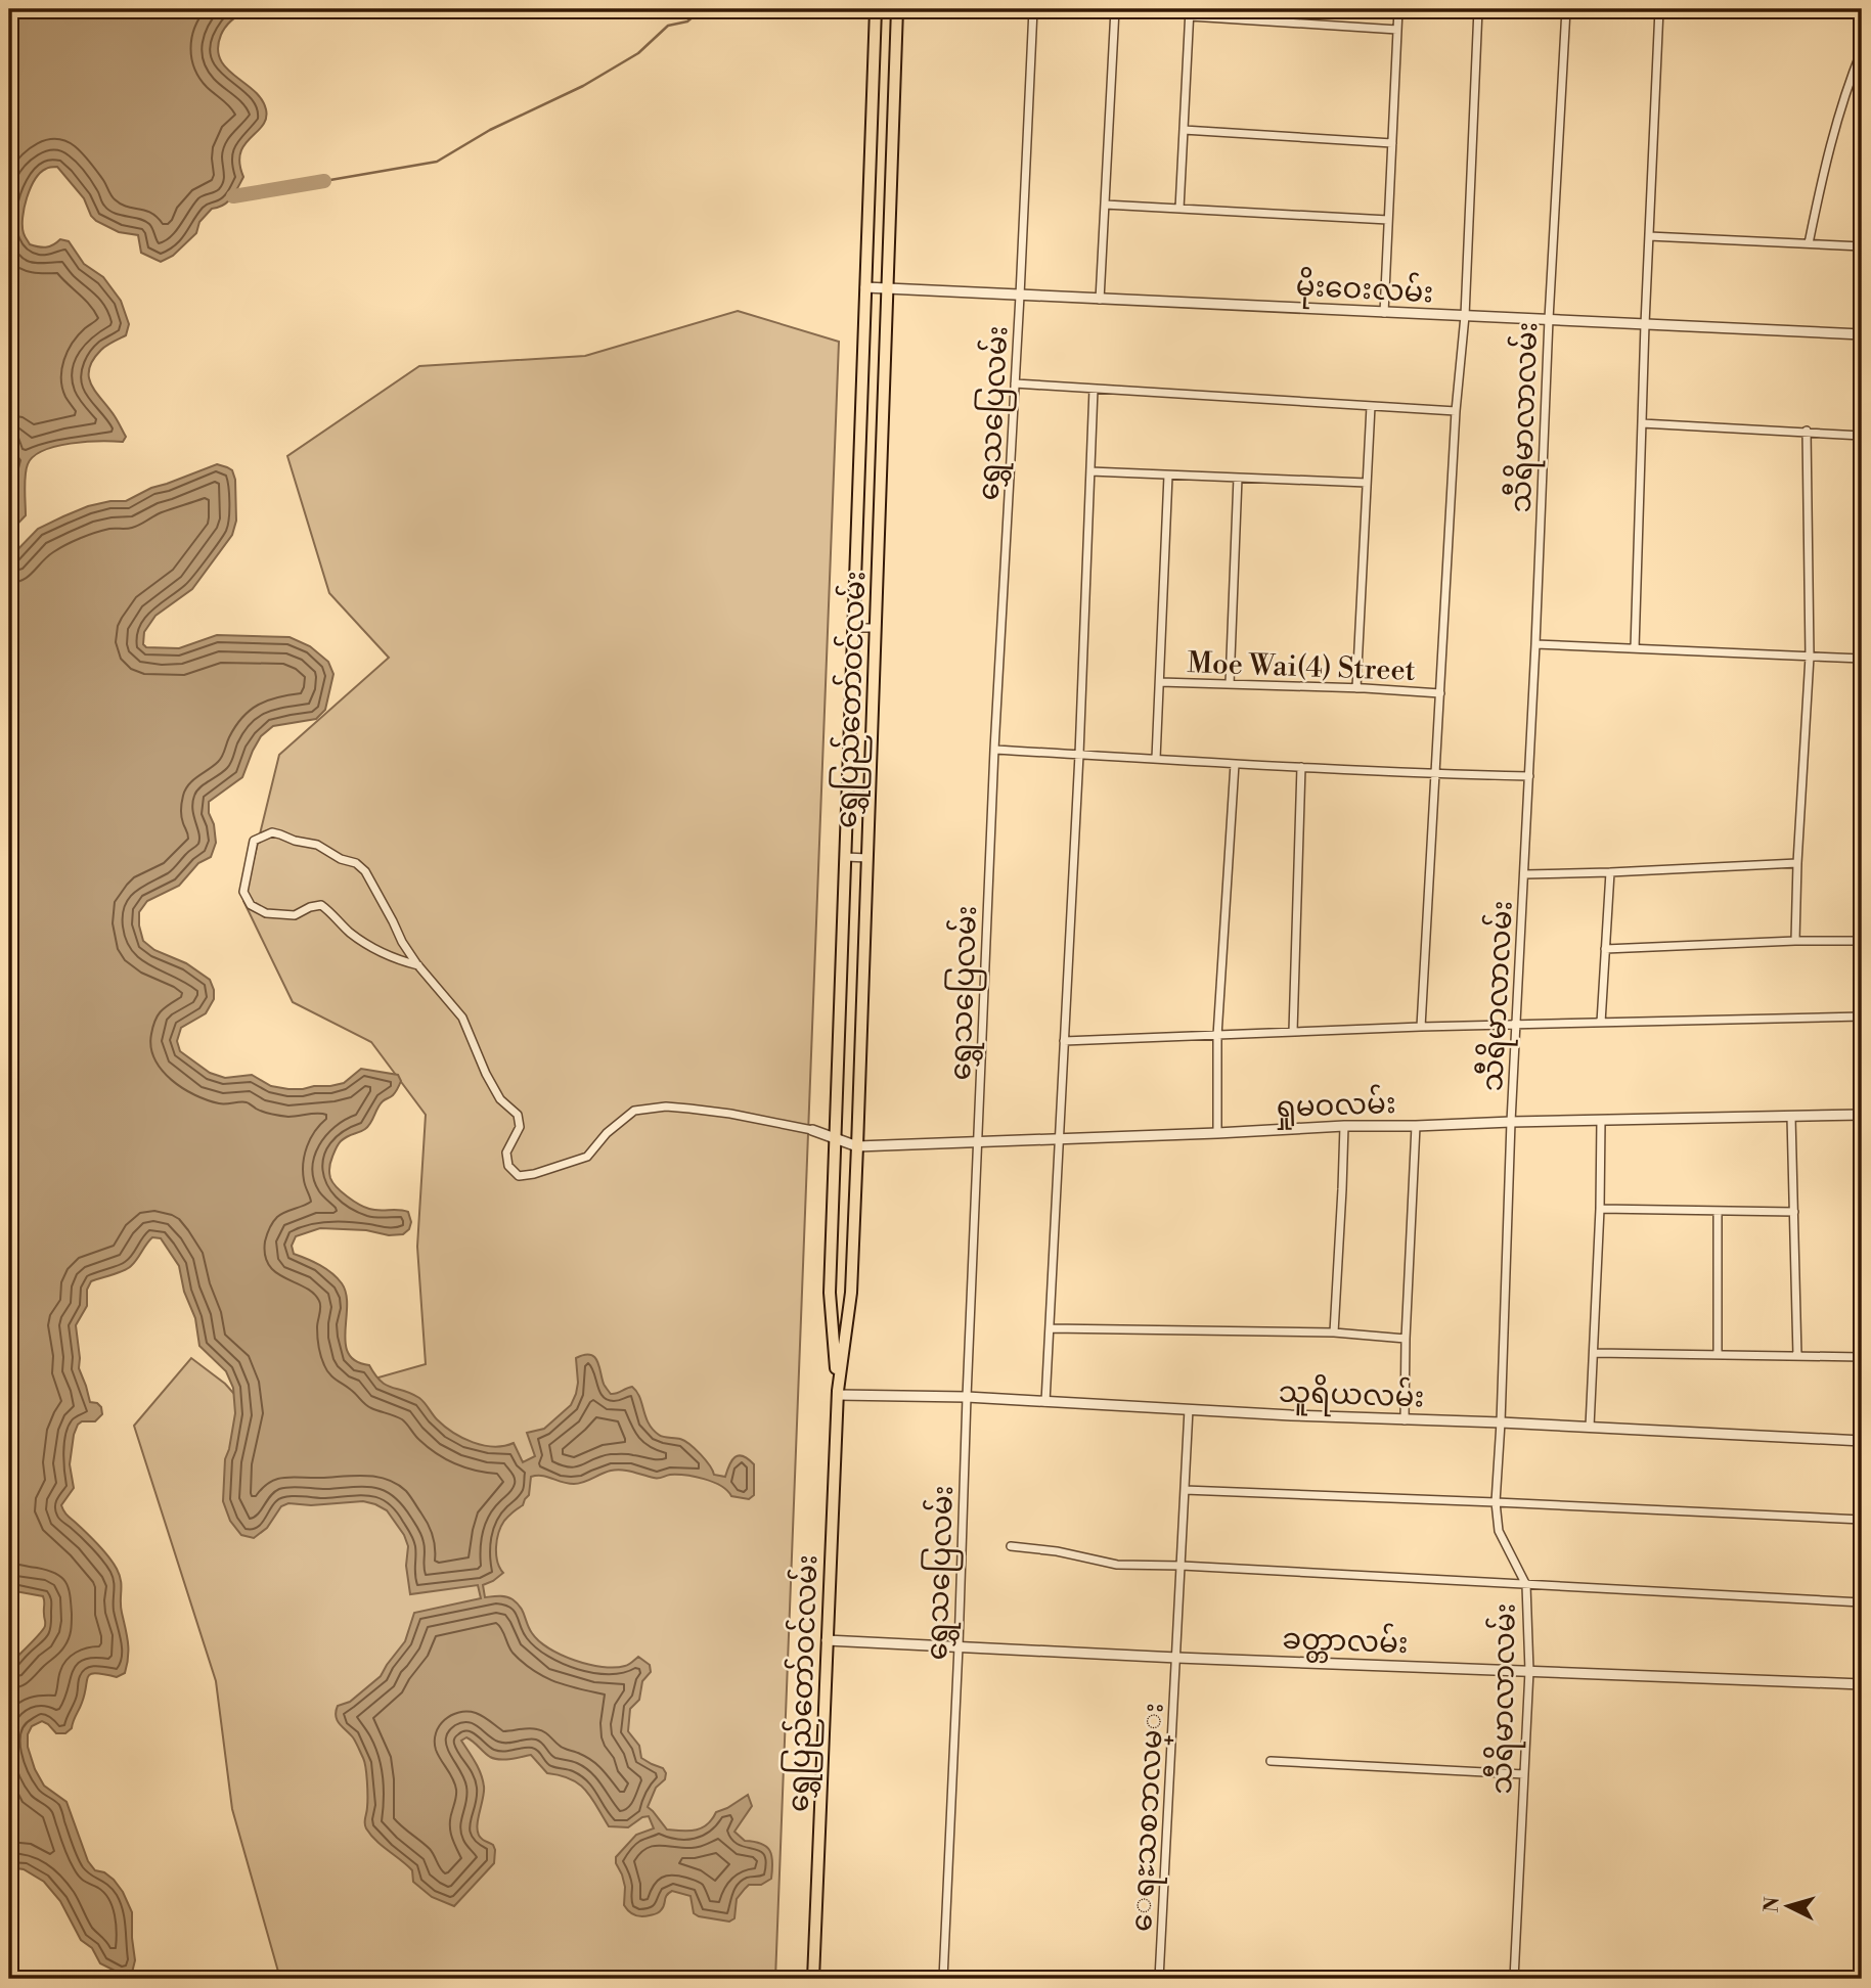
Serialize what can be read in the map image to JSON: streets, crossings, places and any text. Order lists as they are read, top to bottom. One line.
{"streets":{"main road":["ရွှေပြည်တော်ဝင်လမ်း"],"street":["မိုးဝေးလမ်း","ရွှေသပြေလမ်း","သီရိမာလာလမ်း","Moe Wai(4) Street","ရှုမဝလမ်း","သူရိယလမ်း","ခတ္တာလမ်း","ေရႊသစၥာလမ္း"]},"crossings":[["မိုးဝေးလမ်း","ရွှေသပြေလမ်း"],["မိုးဝေးလမ်း","သီရိမာလာလမ်း"],["မိုးဝေးလမ်း","ရွှေပြည်တော်ဝင်လမ်း"],["ရွှေသပြေလမ်း","ရှုမဝလမ်း"],["ရွှေသပြေလမ်း","သူရိယလမ်း"],["ရွှေသပြေလမ်း","ခတ္တာလမ်း"],["သီရိမာလာလမ်း","ရှုမဝလမ်း"],["သီရိမာလာလမ်း","သူရိယလမ်း"],["သီရိမာလာလမ်း","ခတ္တာလမ်း"],["ရွှေပြည်တော်ဝင်လမ်း","ရှုမဝလမ်း"],["ရွှေပြည်တော်ဝင်လမ်း","သူရိယလမ်း"],["ရွှေပြည်တော်ဝင်လမ်း","ခတ္တာလမ်း"],["သူရိယလမ်း","ေရႊသစၥာလမ္း"],["ခတ္တာလမ်း","ေရႊသစၥာလမ္း"]],"north":"left"}
